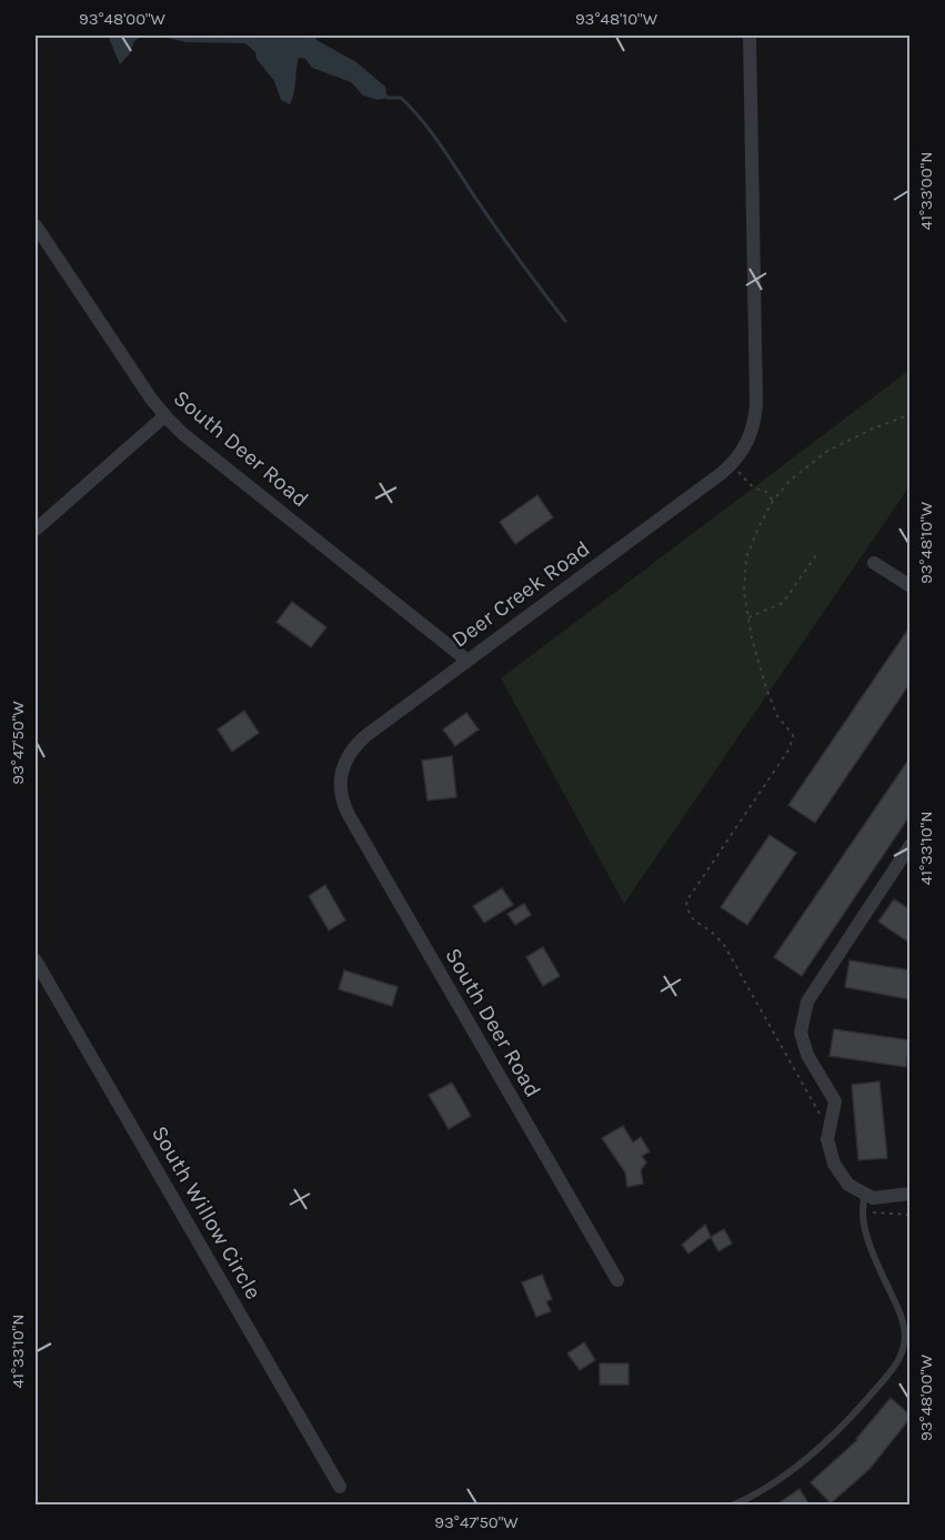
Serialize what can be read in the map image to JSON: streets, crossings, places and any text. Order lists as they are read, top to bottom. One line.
{"streets":{"street":["South Deer Road","Deer Creek Road","South Willow Circle"]},"crossings":[["South Deer Road","Deer Creek Road"]],"coordinates":["93°48'00\"W","93°48'10\"W","41°33'00\"N","93°47'50\"W","41°33'10\"N"]}
